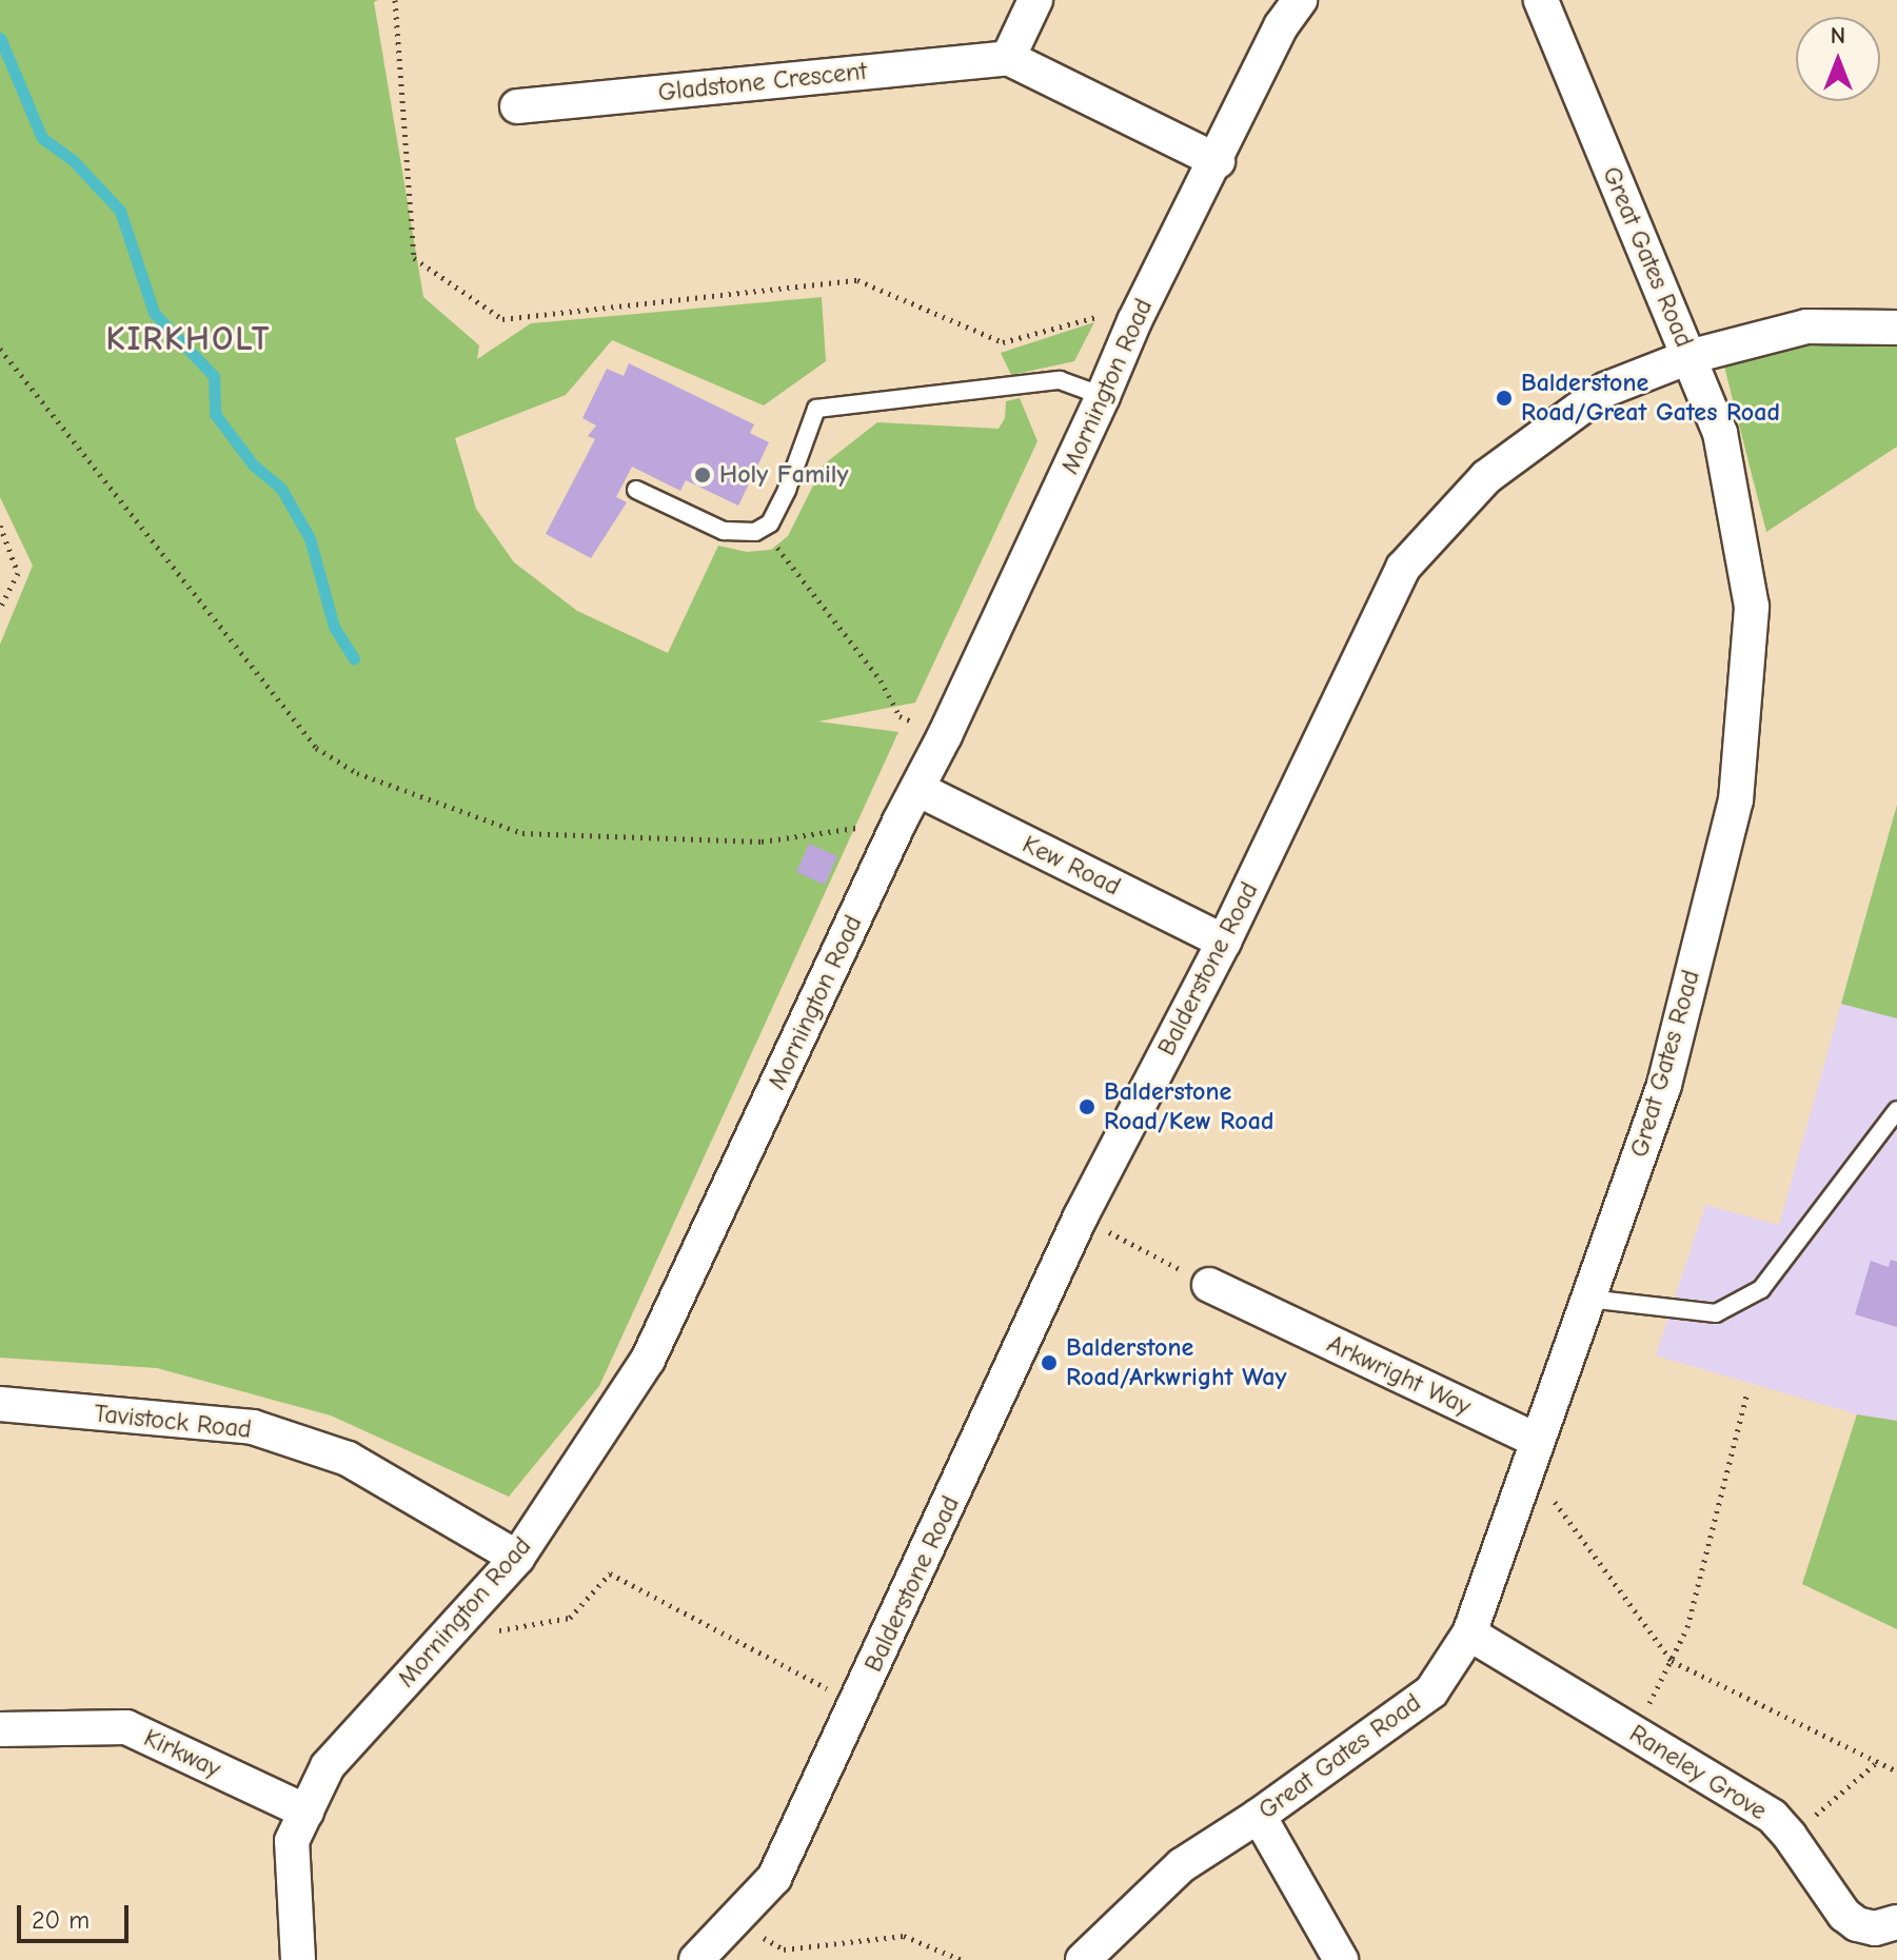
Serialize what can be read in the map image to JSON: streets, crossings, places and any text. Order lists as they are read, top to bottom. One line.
{"streets":{"street":["Gladstone Crescent","Great Gates Road","Mornington Road","Kew Road","Balderstone Road","Arkwright Way","Tavistock Road","Kirkway","Raneley Grove"]},"crossings":[["Great Gates Road","Balderstone Road"],["Great Gates Road","Arkwright Way"],["Great Gates Road","Raneley Grove"],["Mornington Road","Kew Road"],["Mornington Road","Tavistock Road"],["Mornington Road","Kirkway"],["Kew Road","Balderstone Road"]],"districts":["KIRKHOLT"],"places":["Balderstone Road/Great Gates Road","Holy Family","Balderstone Road/Kew Road","Balderstone Road/Arkwright Way"],"scale_bar":"20 m","north":"top"}
